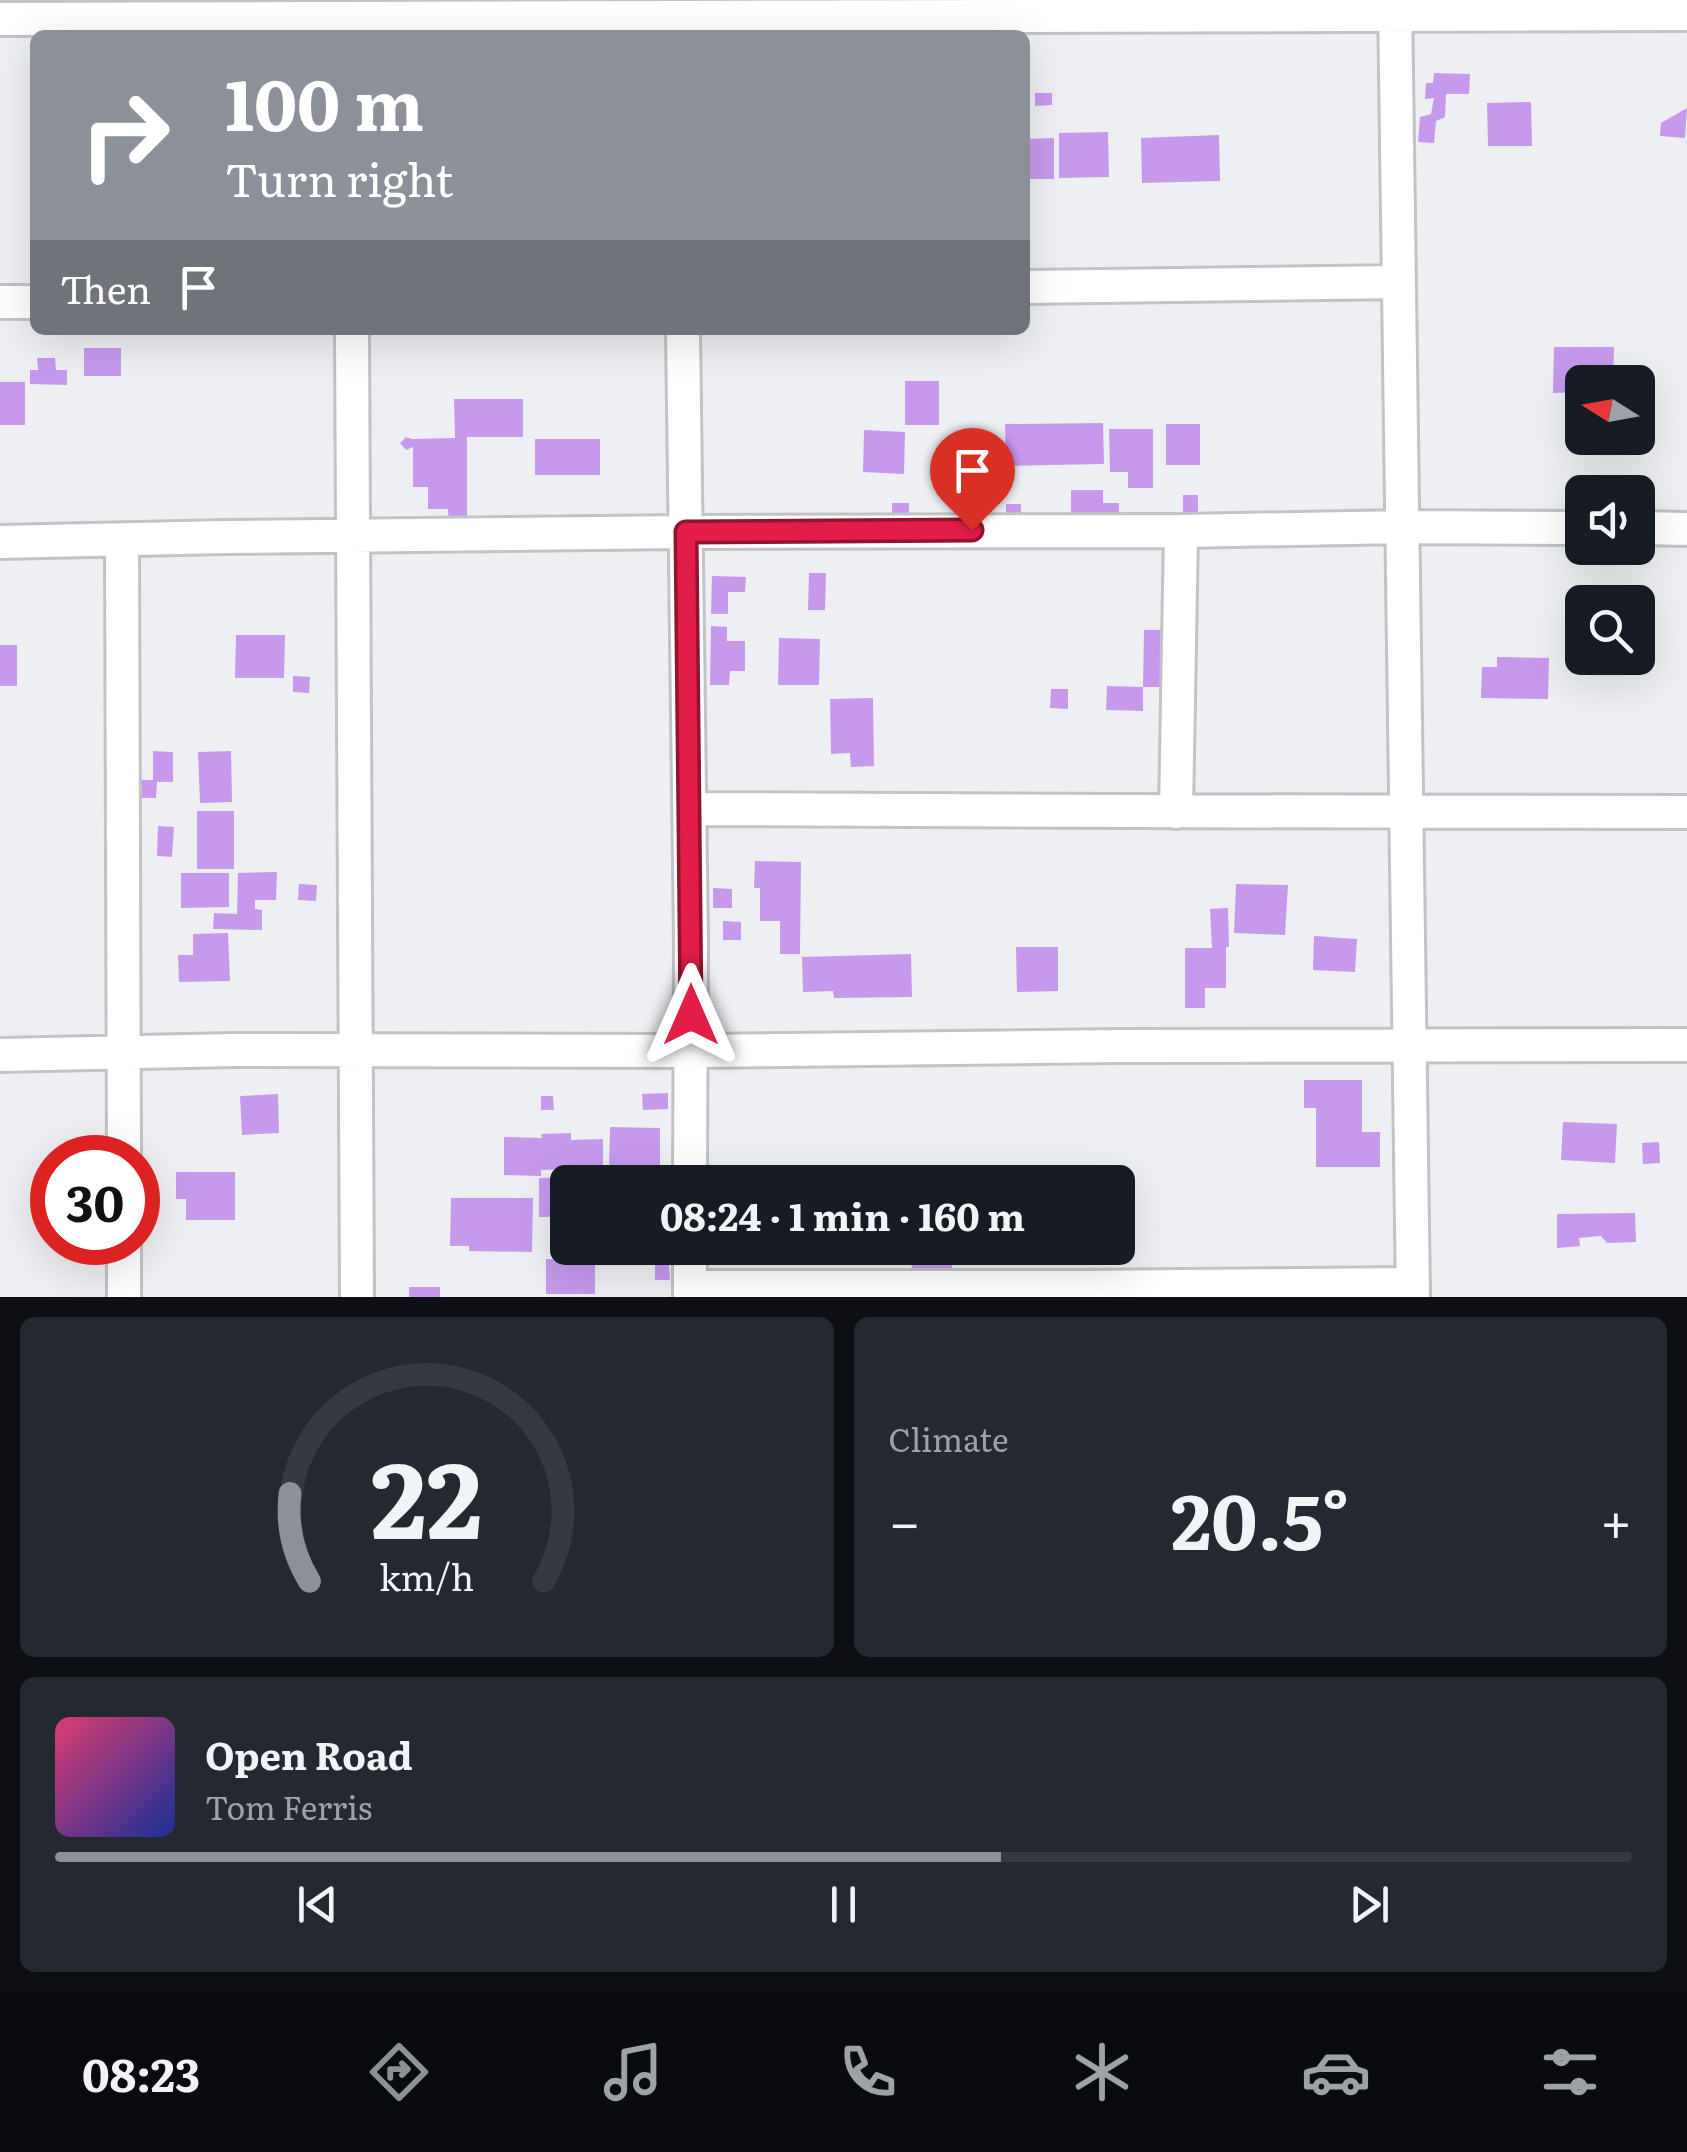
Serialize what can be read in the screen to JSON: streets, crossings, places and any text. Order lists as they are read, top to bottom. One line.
{"north":"left","page":{"turn":["100 m","Turn right"],"then":"Then","limit":"30","trip":"08:24 · 1 min · 160 m","tile":"Climate","heat":["−","20.5°","+"],"song":["Open Road","Tom Ferris"],"tabs":"08:23","gauge":["22","km/h"]}}
